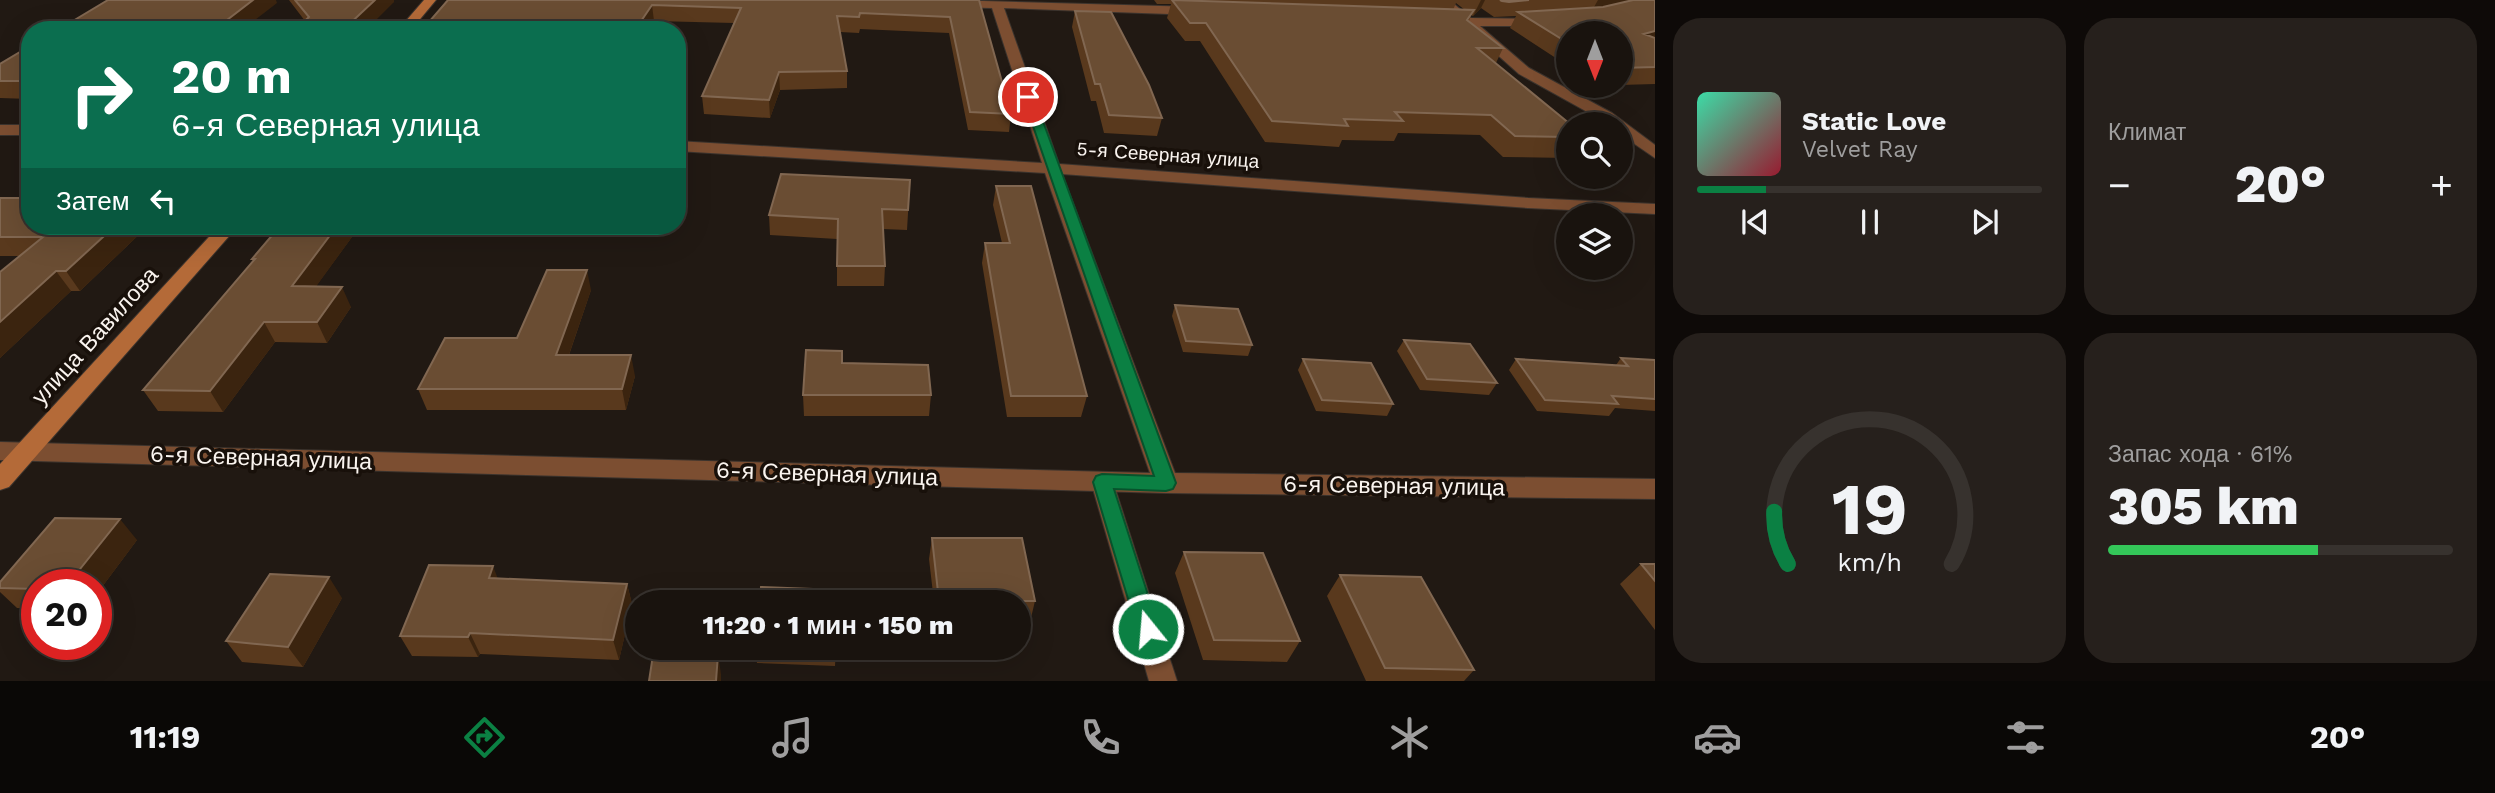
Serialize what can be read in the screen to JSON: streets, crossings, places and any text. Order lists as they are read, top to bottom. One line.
{"streets":{"street":["5-я Северная улица","улица Вавилова","6-я Северная улица"]},"crossings":[["улица Вавилова","6-я Северная улица"]],"north":"bottom","page":{"tile":["Климат",["Запас хода · 61%","305 km"]],"turn":["20 m","6-я Северная улица"],"song":["Static Love","Velvet Ray"],"heat":["−","20°","+"],"then":"Затем","limit":"20","trip":"11:20 · 1 мин · 150 m","tabs":["11:19","20°"],"gauge":["19","km/h"]}}
